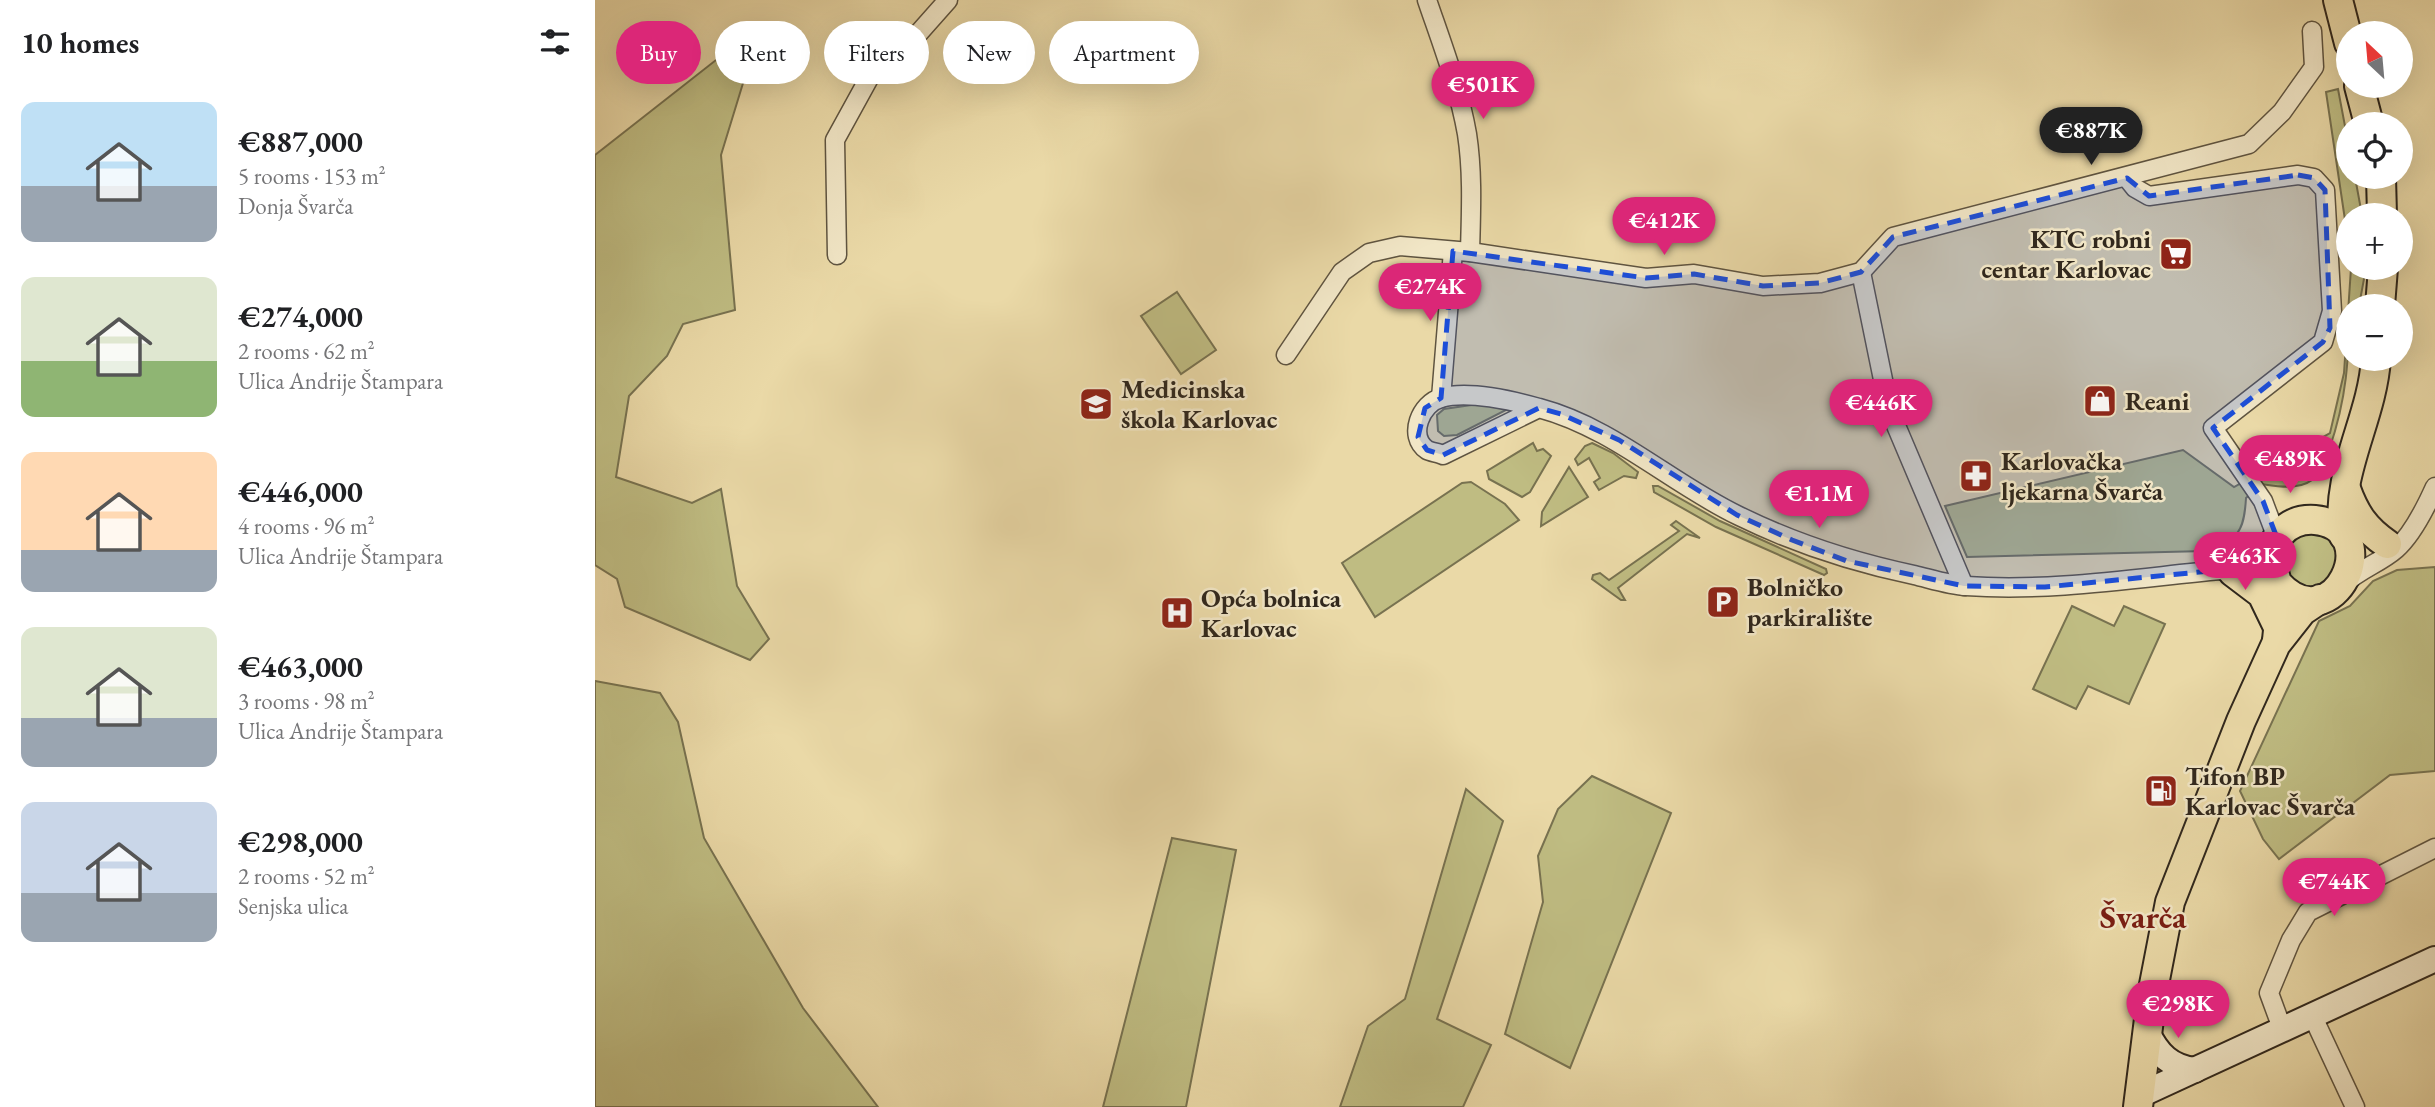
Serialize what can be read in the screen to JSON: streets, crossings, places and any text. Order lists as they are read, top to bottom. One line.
{"districts":["Švarča"],"places":{"supermarket":["KTC robni centar Karlovac"],"shop":["Reani"],"school or university":["Medicinska škola Karlovac"],"pharmacy":["Karlovačka ljekarna Švarča"],"parking":["Bolničko parkiralište"],"hospital":["Opća bolnica Karlovac"],"fuel station":["Tifon BP Karlovac Švarča"]},"north":"top left","page":{"heading":"10 homes","map_buttons":["+","−"],"chip":["Buy","Rent","Filters","New","Apartment"],"price":["€501K","€887K","€412K","€274K","€446K","€489K","€1.1M","€463K","€744K","€298K"],"list":[{"name":"€887,000","note":"5 rooms · 153 m² · Donja Švarča"},{"name":"€274,000","note":"2 rooms · 62 m² · Ulica Andrije Štampara"},{"name":"€446,000","note":"4 rooms · 96 m² · Ulica Andrije Štampara"},{"name":"€463,000","note":"3 rooms · 98 m² · Ulica Andrije Štampara"},{"name":"€298,000","note":"2 rooms · 52 m² · Senjska ulica"}]}}
